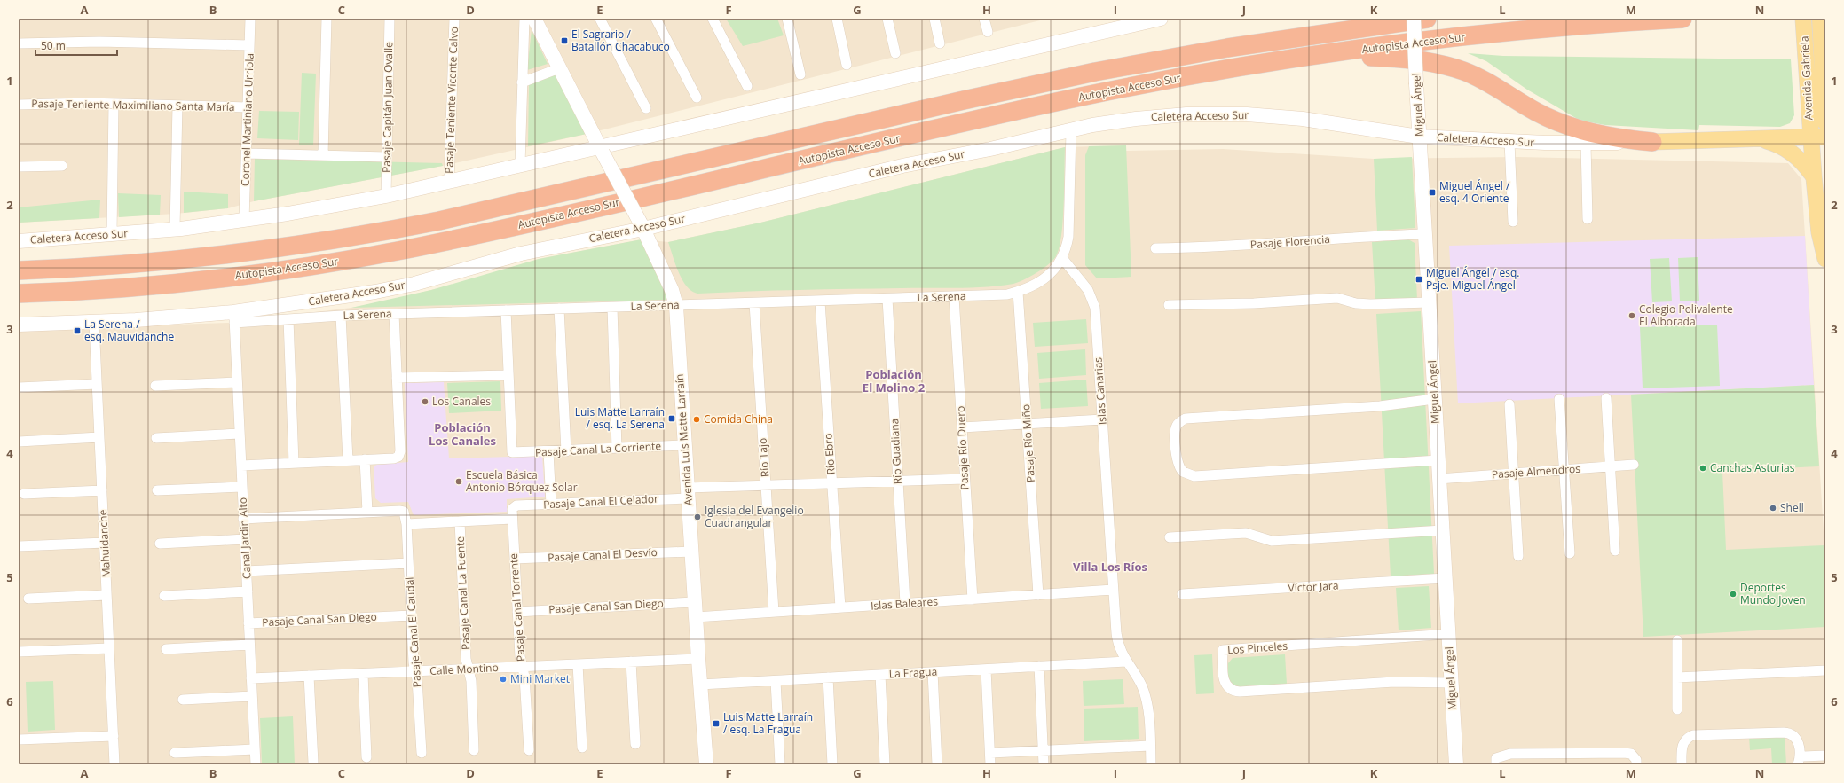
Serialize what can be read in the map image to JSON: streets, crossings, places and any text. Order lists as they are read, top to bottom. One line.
{"streets":{"highway":["Autopista Acceso Sur"],"main road":["Avenida Gabriela","Miguel Ángel","Caletera Acceso Sur","Avenida Luis Matte Larraín"],"street":["Pasaje Teniente Vicente Calvo","Pasaje Teniente Maximiliano Santa María","Pasaje Capitán Juan Ovalle","Coronel Martiniano Urriola","Pasaje Florencia","La Serena","Islas Canarias","Pasaje Río Miño","Pasaje Río Duero","Pasaje Canal La Corriente","Río Guadiana","Río Ebro","Río Tajo","Pasaje Almendros","Pasaje Canal El Celador","Canal Jardin Alto","Mahuidanche","Pasaje Canal El Desvío","Víctor Jara","Pasaje Canal La Fuente","Islas Baleares","Pasaje Canal San Diego","Pasaje Canal Torrente","Pasaje Canal El Caudal","Los Pinceles","Calle Montino","La Fragua"]},"crossings":[["Avenida Gabriela","Caletera Acceso Sur"],["Pasaje Teniente Vicente Calvo","Caletera Acceso Sur"],["Miguel Ángel","Caletera Acceso Sur"],["Miguel Ángel","Pasaje Florencia"],["Miguel Ángel","Pasaje Almendros"],["Miguel Ángel","Víctor Jara"],["Miguel Ángel","Los Pinceles"],["Pasaje Teniente Maximiliano Santa María","Coronel Martiniano Urriola"],["Pasaje Capitán Juan Ovalle","Caletera Acceso Sur"],["Caletera Acceso Sur","Coronel Martiniano Urriola"],["Caletera Acceso Sur","La Serena"],["Caletera Acceso Sur","Avenida Luis Matte Larraín"],["Caletera Acceso Sur","Canal Jardin Alto"],["Caletera Acceso Sur","Mahuidanche"],["La Serena","Islas Canarias"],["La Serena","Avenida Luis Matte Larraín"],["La Serena","Pasaje Río Miño"],["La Serena","Pasaje Río Duero"],["La Serena","Río Guadiana"],["La Serena","Río Ebro"],["La Serena","Río Tajo"],["La Serena","Canal Jardin Alto"],["Islas Canarias","Islas Baleares"],["Islas Canarias","La Fragua"],["Avenida Luis Matte Larraín","Pasaje Canal La Corriente"],["Avenida Luis Matte Larraín","Pasaje Canal El Celador"],["Avenida Luis Matte Larraín","Pasaje Canal El Desvío"],["Avenida Luis Matte Larraín","Islas Baleares"],["Avenida Luis Matte Larraín","Pasaje Canal San Diego"],["Avenida Luis Matte Larraín","Calle Montino"],["Avenida Luis Matte Larraín","La Fragua"],["Pasaje Río Miño","Islas Baleares"],["Pasaje Río Duero","Pasaje Canal El Celador"],["Pasaje Río Duero","Islas Baleares"],["Río Guadiana","Pasaje Canal El Celador"],["Río Guadiana","Islas Baleares"],["Río Ebro","Pasaje Canal El Celador"],["Río Ebro","Islas Baleares"],["Río Tajo","Pasaje Canal El Celador"],["Río Tajo","Islas Baleares"],["Pasaje Canal El Celador","Pasaje Canal Torrente"],["Canal Jardin Alto","Pasaje Canal San Diego"],["Canal Jardin Alto","Calle Montino"],["Pasaje Canal El Desvío","Pasaje Canal Torrente"],["Pasaje Canal La Fuente","Calle Montino"],["Pasaje Canal San Diego","Pasaje Canal Torrente"],["Pasaje Canal San Diego","Pasaje Canal El Caudal"],["Pasaje Canal Torrente","Calle Montino"],["Pasaje Canal El Caudal","Calle Montino"]],"districts":["Población El Molino 2","Población Los Canales","Villa Los Ríos"],"places":{"transit":["El Sagrario / Batallón Chacabuco","Miguel Ángel / esq. 4 Oriente","Miguel Ángel / esq. Psje. Miguel Ángel","La Serena / esq. Mauvidanche","Luis Matte Larraín / esq. La Serena","Luis Matte Larraín / esq. La Fragua"],"other":["Colegio Polivalente El Alborada","Los Canales","Comida China","Canchas Asturias","Escuela Básica Antonio Bórquez Solar","Shell","Iglesia del Evangelio Cuadrangular","Deportes Mundo Joven","Mini Market"]},"scale_bar":"50 m","grid":{"columns":["A","B","C","D","E","F","G","H","I","J","K","L","M","N"],"rows":["1","2","3","4","5","6"]}}
